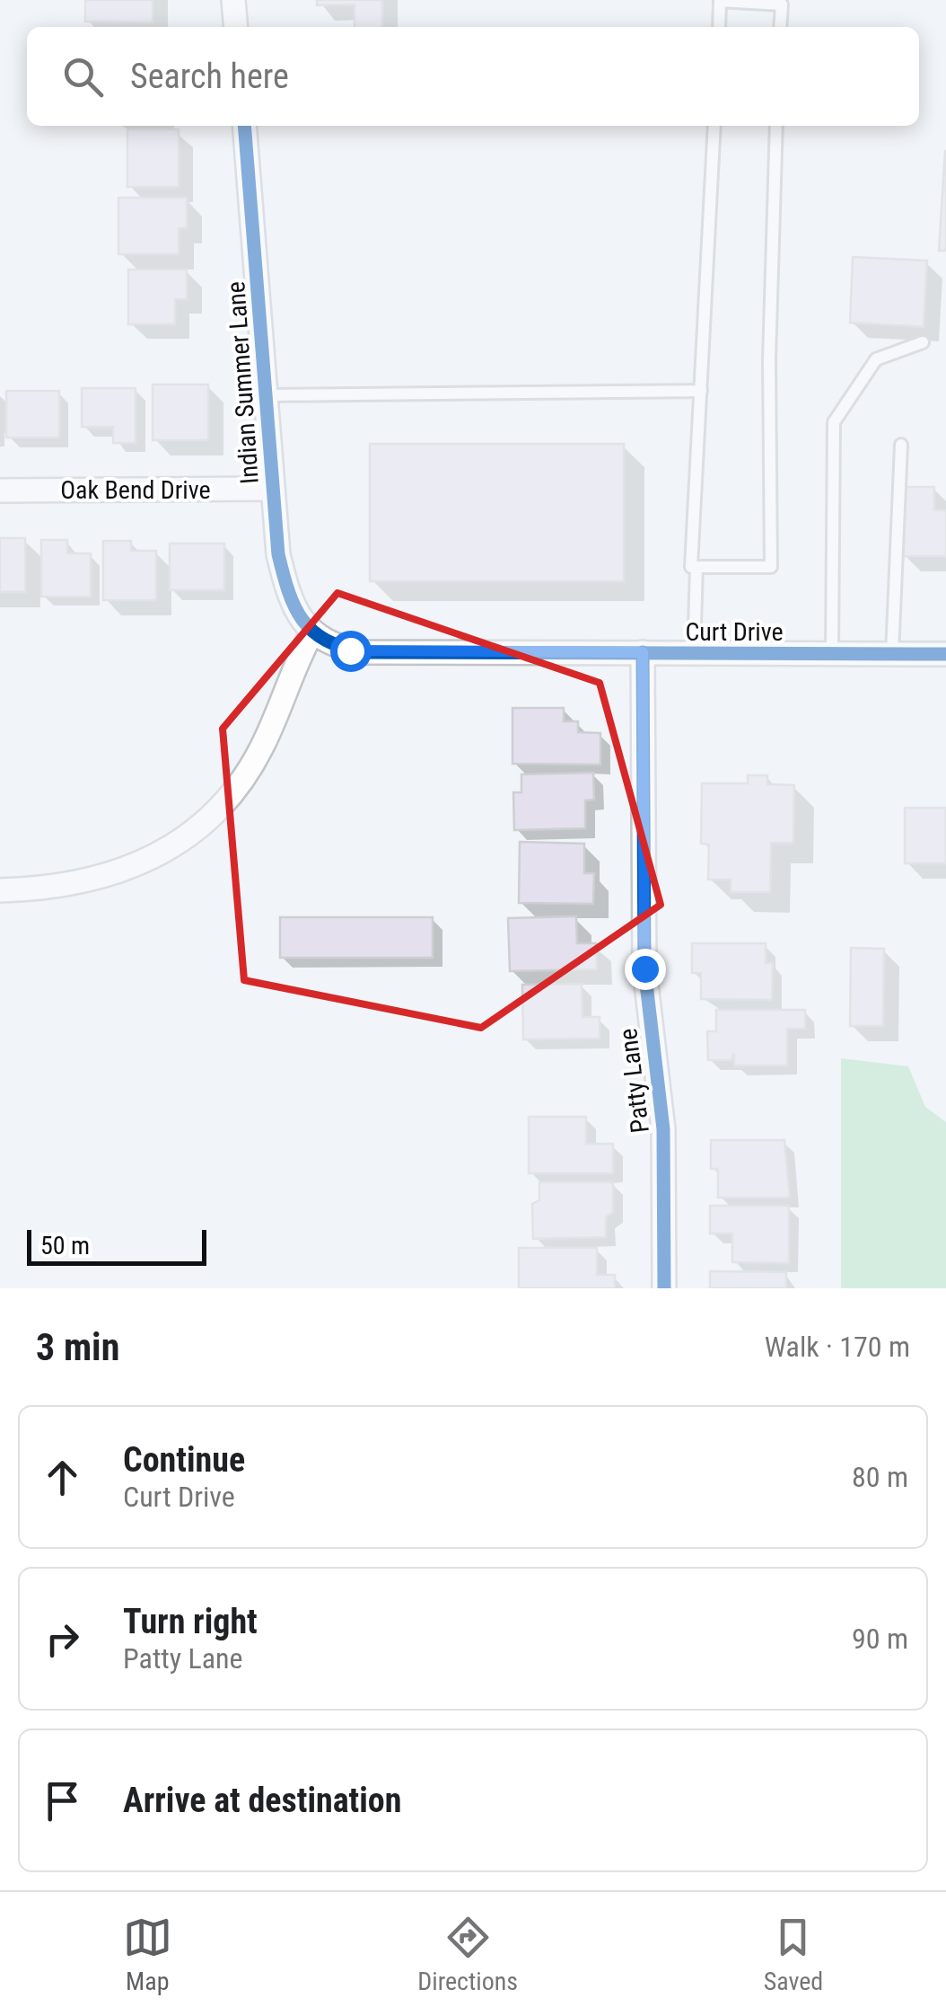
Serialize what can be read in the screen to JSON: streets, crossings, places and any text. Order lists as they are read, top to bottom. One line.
{"streets":{"street":["Indian Summer Lane","Oak Bend Drive","Curt Drive","Patty Lane"]},"crossings":[["Indian Summer Lane","Oak Bend Drive"],["Indian Summer Lane","Curt Drive"],["Curt Drive","Patty Lane"]],"scale_bar":"50 m","page":{"search":"Search here","scale":"50 m","heading":["3 min","Walk · 170 m"],"list":[["Continue","Curt Drive","80 m"],["Turn right","Patty Lane","90 m"],"Arrive at destination"],"nav":["Map","Directions","Saved"]}}
